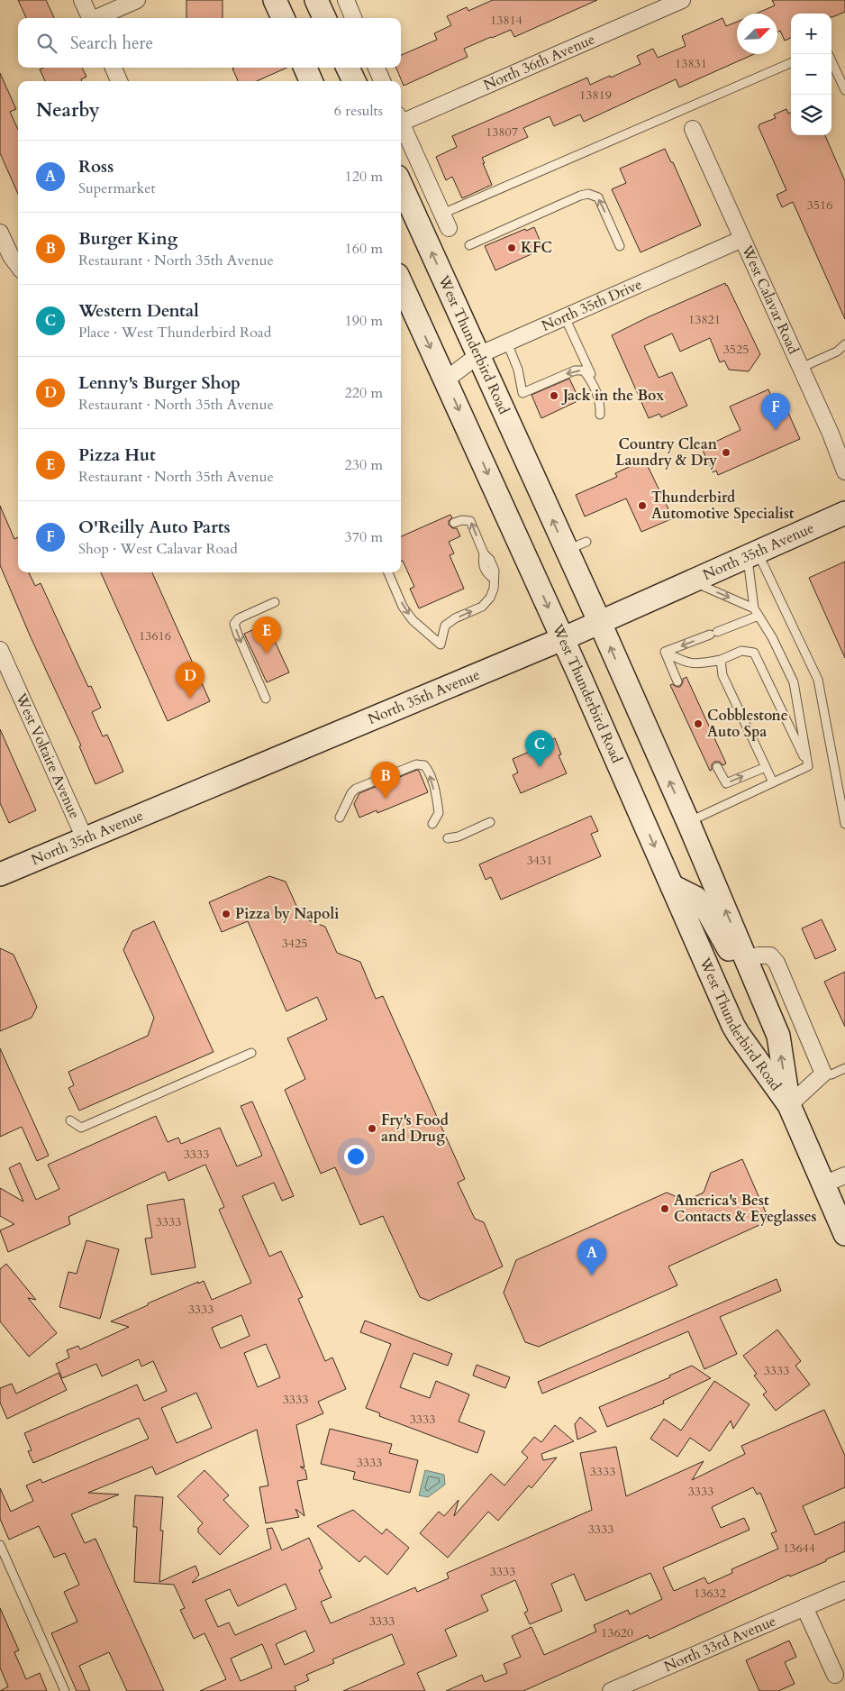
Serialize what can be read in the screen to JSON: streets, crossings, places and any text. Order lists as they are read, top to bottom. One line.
{"streets":{"main road":["West Thunderbird Road","North 35th Avenue"],"street":["North 36th Avenue","West Calavar Road","North 35th Drive","West Voltaire Avenue","North 33rd Avenue"]},"crossings":[["West Calavar Road","North 35th Drive"],["North 35th Drive","West Thunderbird Road"],["West Thunderbird Road","North 35th Avenue"],["North 35th Avenue","West Voltaire Avenue"]],"places":["KFC","Jack in the Box","Country Clean Laundry & Dry","Thunderbird Automotive Specialist","Cobblestone Auto Spa","Pizza by Napoli","Fry's Food and Drug","America's Best Contacts & Eyeglasses"],"house_numbers":["13814","13831","13819","13807","3516","13821","3525","13616","3431","3425","3333","3333","3333","3333","3333","3333","3333","3333","3333","3333","13644","3333","13632","3333","13620"],"north":"top right","page":{"map_buttons":["+","−"],"search":"Search here","heading":["Nearby","6 results"],"list":[{"mark":"A","name":"Ross","note":"Supermarket","value":"120 m"},{"mark":"B","name":"Burger King","note":"Restaurant · North 35th Avenue","value":"160 m"},{"mark":"C","name":"Western Dental","note":"Place · West Thunderbird Road","value":"190 m"},{"mark":"D","name":"Lenny's Burger Shop","note":"Restaurant · North 35th Avenue","value":"220 m"},{"mark":"E","name":"Pizza Hut","note":"Restaurant · North 35th Avenue","value":"230 m"},{"mark":"F","name":"O'Reilly Auto Parts","note":"Shop · West Calavar Road","value":"370 m"}],"pins":["F","E","D","C","B","A"]}}
